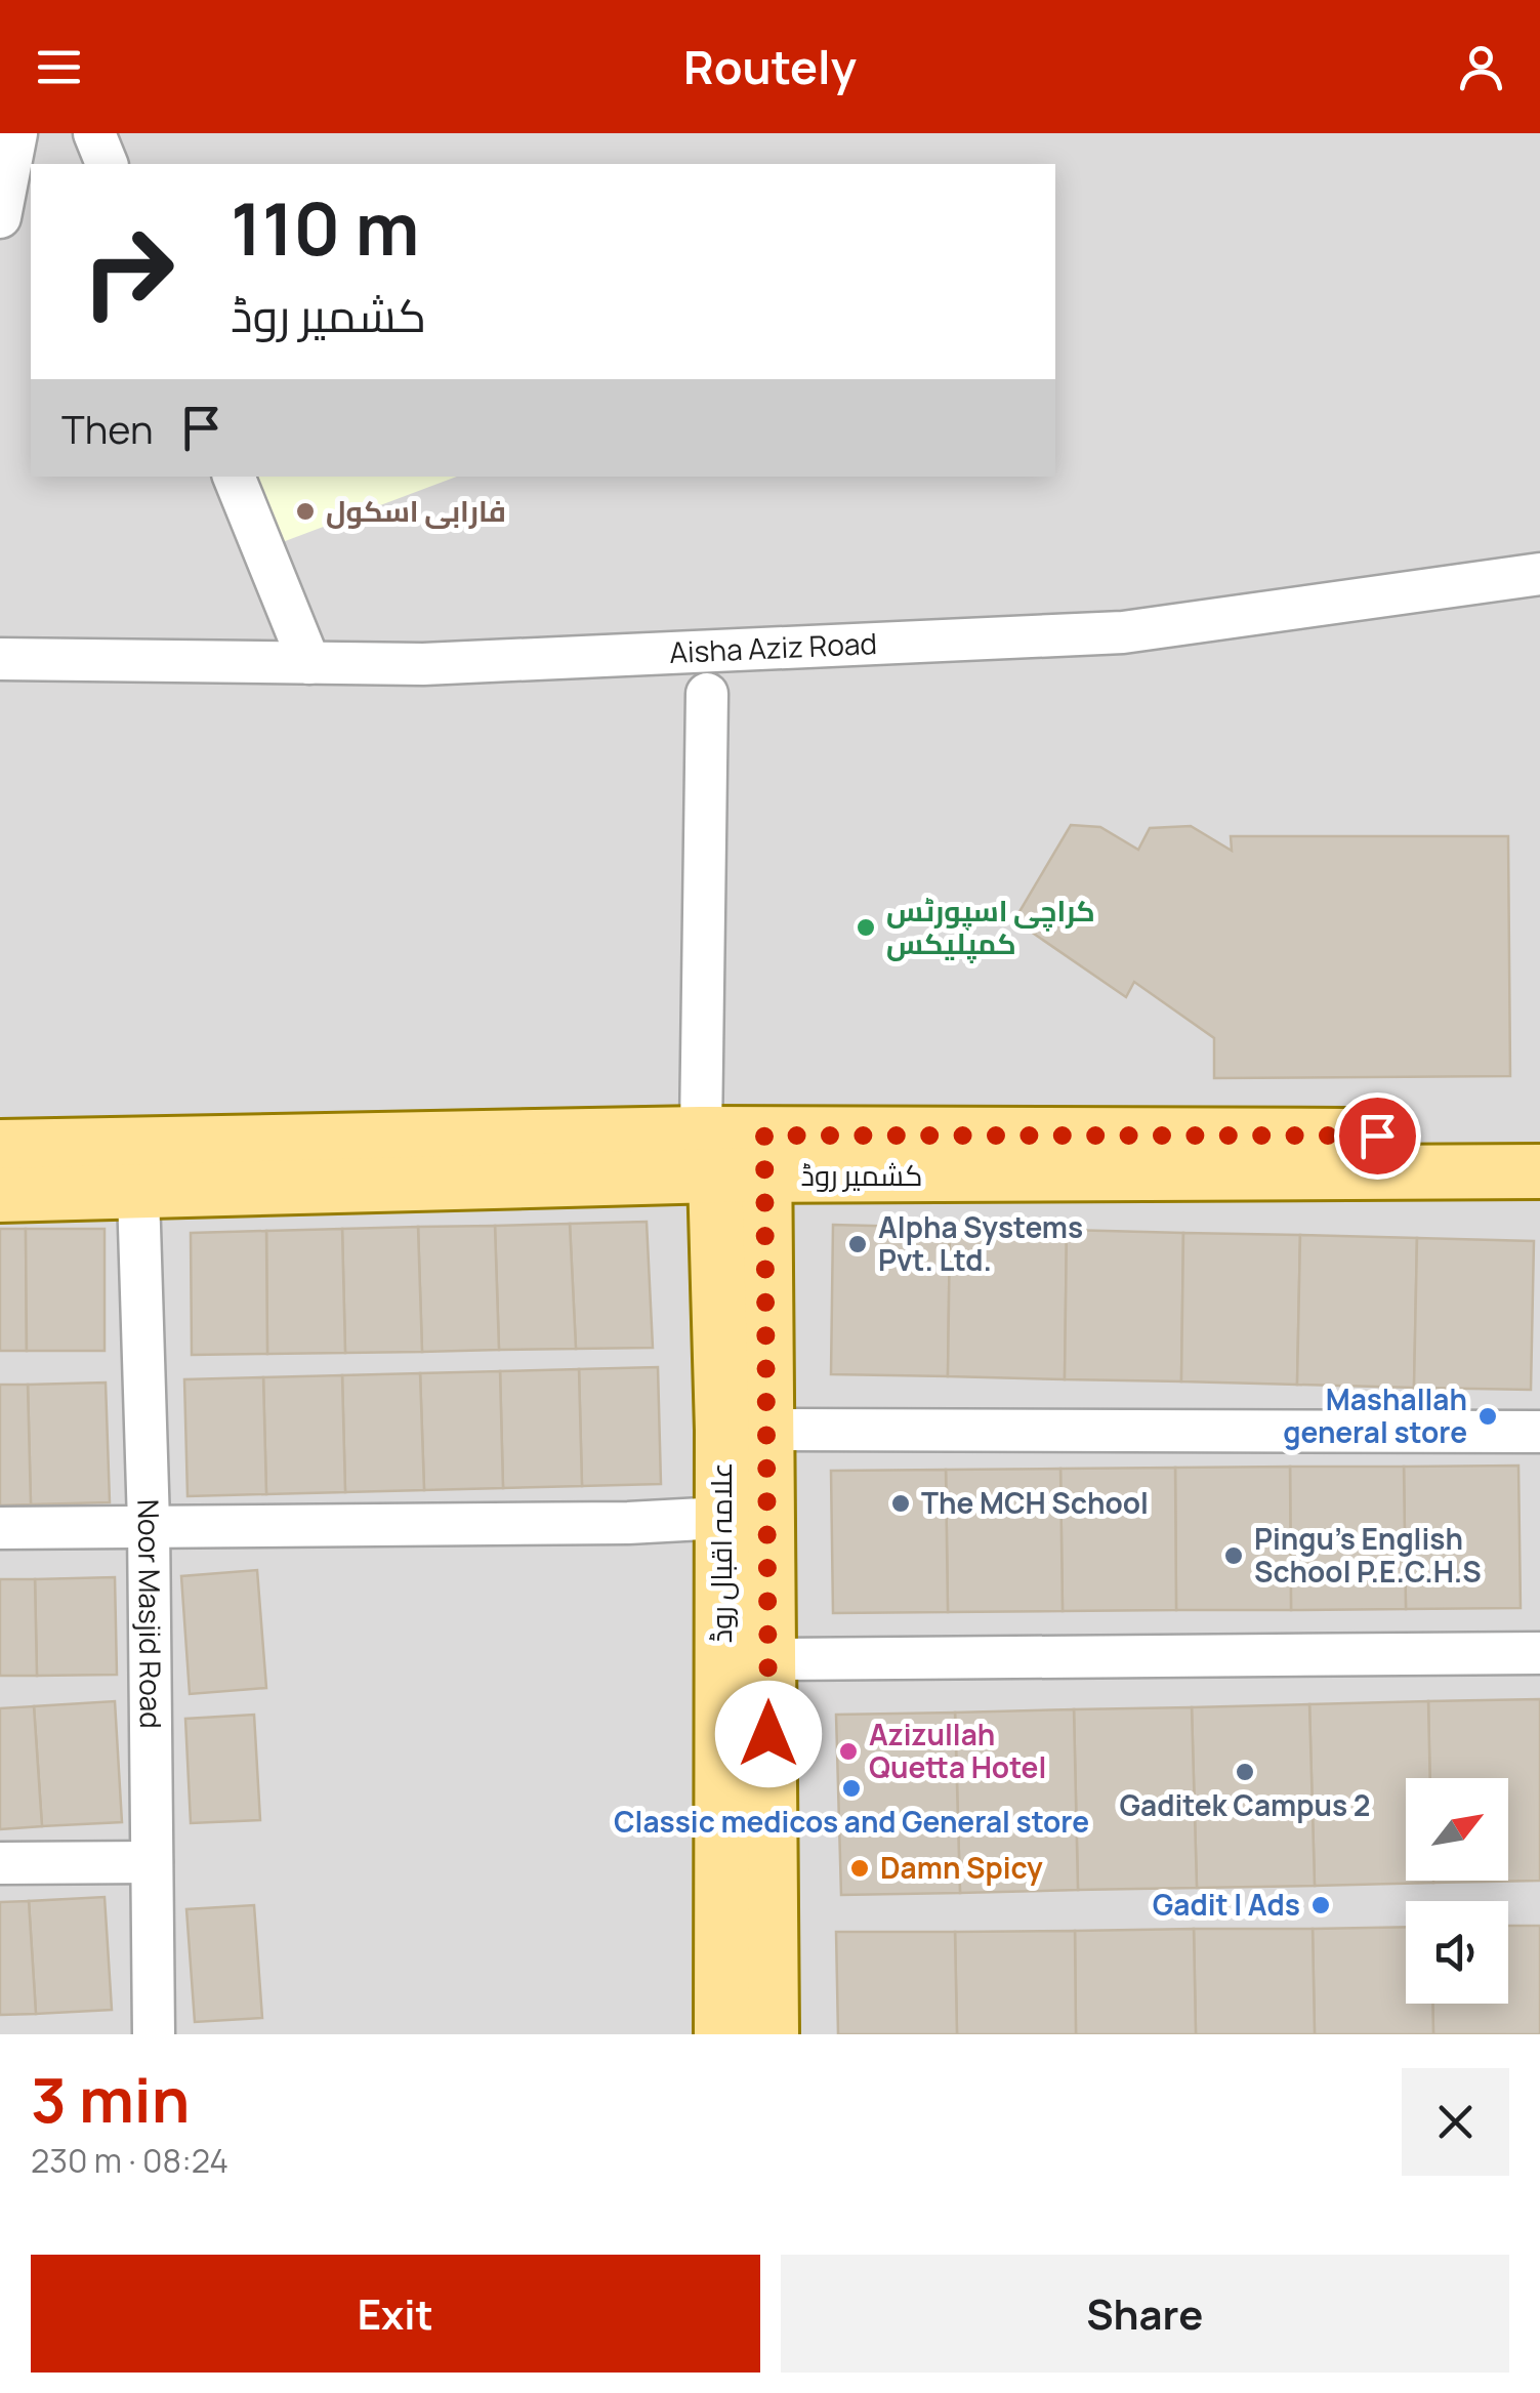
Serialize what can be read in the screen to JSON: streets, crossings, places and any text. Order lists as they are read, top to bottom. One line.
{"streets":{"main road":["کشمیر روڈ","علامہ اقبال روڈ"],"street":["Aisha Aziz Road","Noor Masjid Road"]},"crossings":[["کشمیر روڈ","علامہ اقبال روڈ"],["کشمیر روڈ","Noor Masjid Road"]],"places":["فارابی اسکول","کراچی اسپورٹس کمپلیکس","Alpha Systems Pvt. Ltd.","Mashallah general store","The MCH School","Pingu's English School P.E.C.H.S","Azizullah Quetta Hotel","Gaditek Campus 2","Classic medicos and General store","Damn Spicy","Gadit l Ads"],"north":"top right","page":{"header":"Routely","turn":["110 m","کشمیر روڈ"],"then":"Then","heading":["3 min","230 m · 08:24"],"buttons":["Exit","Share"]}}
